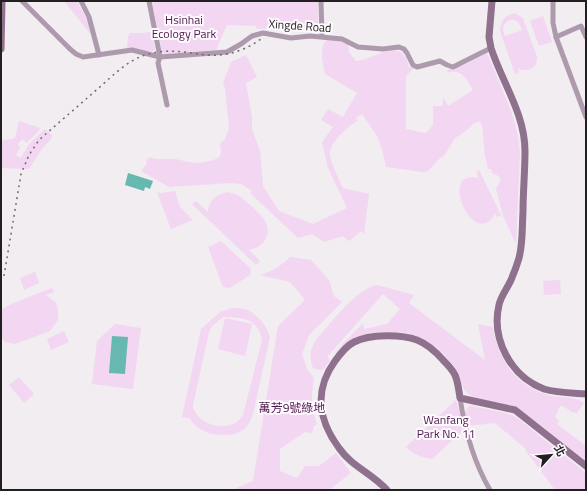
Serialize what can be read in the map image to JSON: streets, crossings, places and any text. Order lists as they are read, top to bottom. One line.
{"streets":{"street":["Xingde Road"]},"parks":["Hsinhai Ecology Park","萬芳9號綠地","Wanfang Park No. 11"],"north":"top right"}
